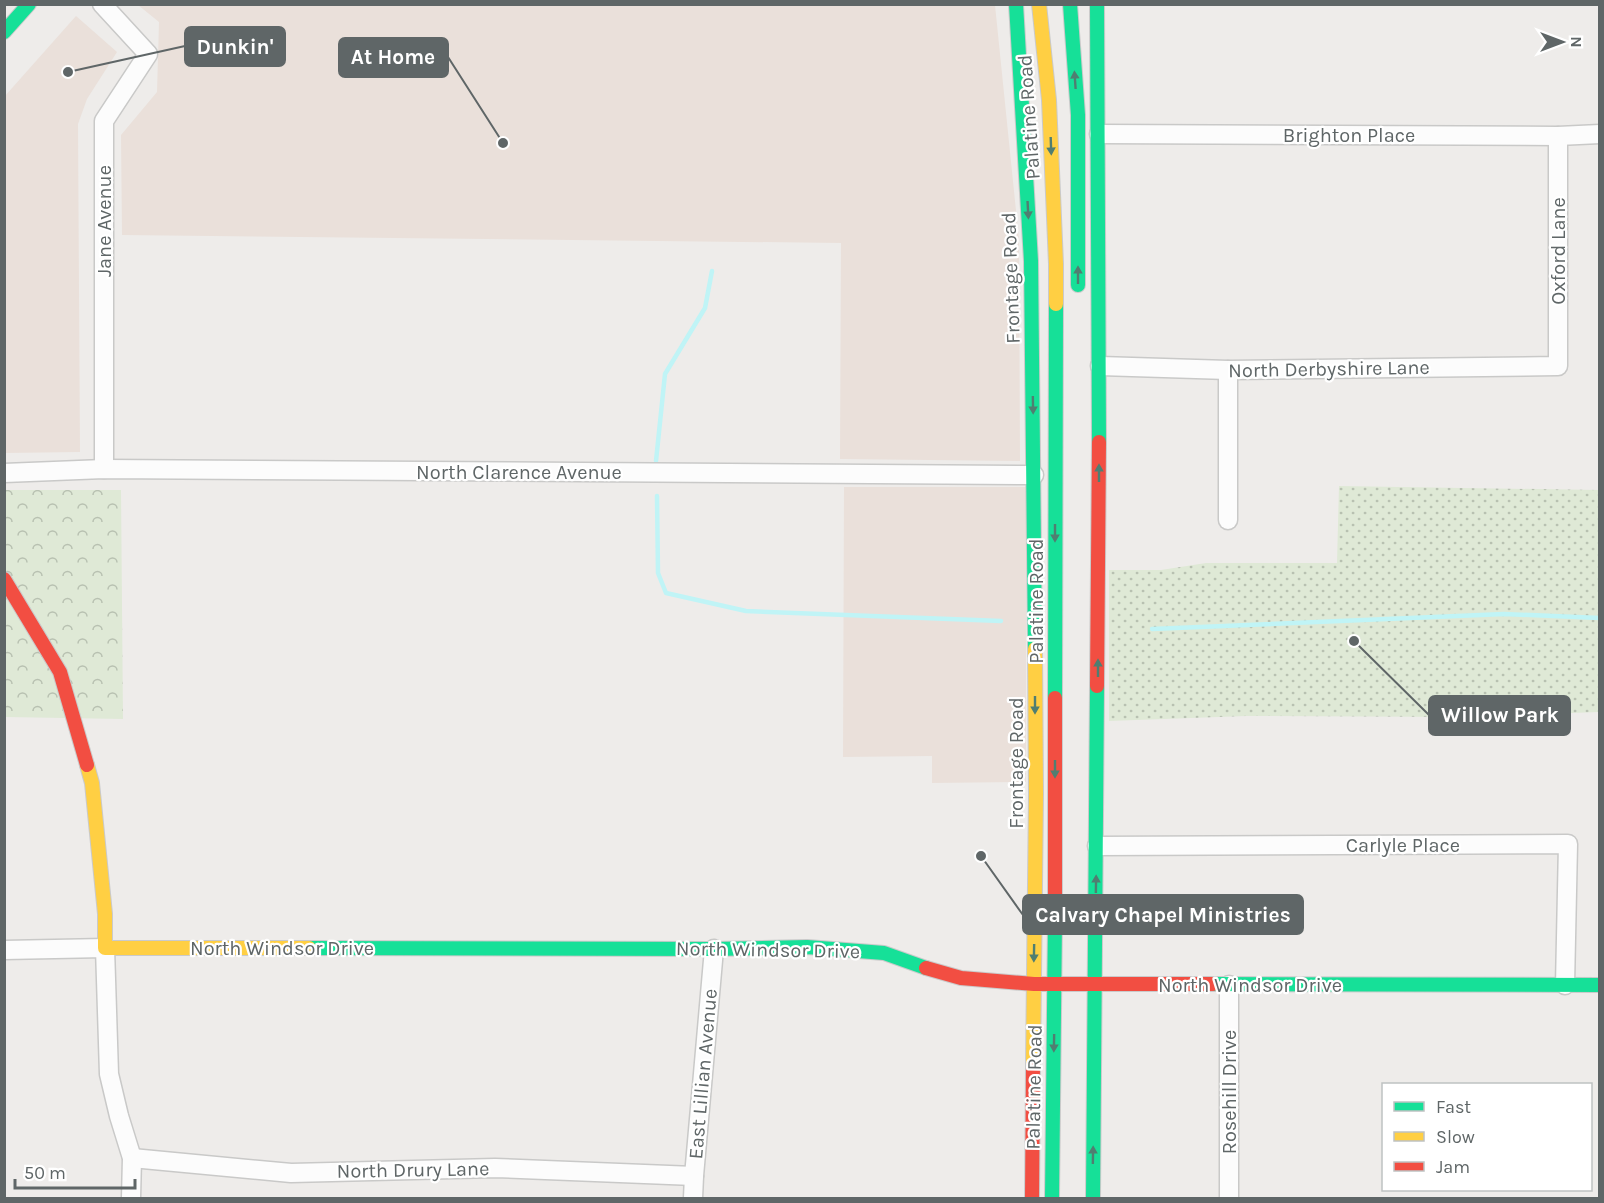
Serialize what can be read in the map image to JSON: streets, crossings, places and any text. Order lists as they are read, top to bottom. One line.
{"streets":{"main road":["Palatine Road","Frontage Road","North Windsor Drive"],"street":["Brighton Place","Jane Avenue","Oxford Lane","North Derbyshire Lane","North Clarence Avenue","Carlyle Place","East Lillian Avenue","Rosehill Drive","North Drury Lane"]},"crossings":[["Palatine Road","North Windsor Drive"],["Brighton Place","Oxford Lane"],["Jane Avenue","North Clarence Avenue"],["Oxford Lane","North Derbyshire Lane"],["Frontage Road","North Clarence Avenue"],["Frontage Road","North Windsor Drive"],["Carlyle Place","North Windsor Drive"],["North Windsor Drive","East Lillian Avenue"],["North Windsor Drive","Rosehill Drive"],["East Lillian Avenue","North Drury Lane"]],"places":["Dunkin'","At Home","Willow Park","Calvary Chapel Ministries"],"legend":["Fast","Slow","Jam"],"scale_bar":"50 m","north":"right"}
